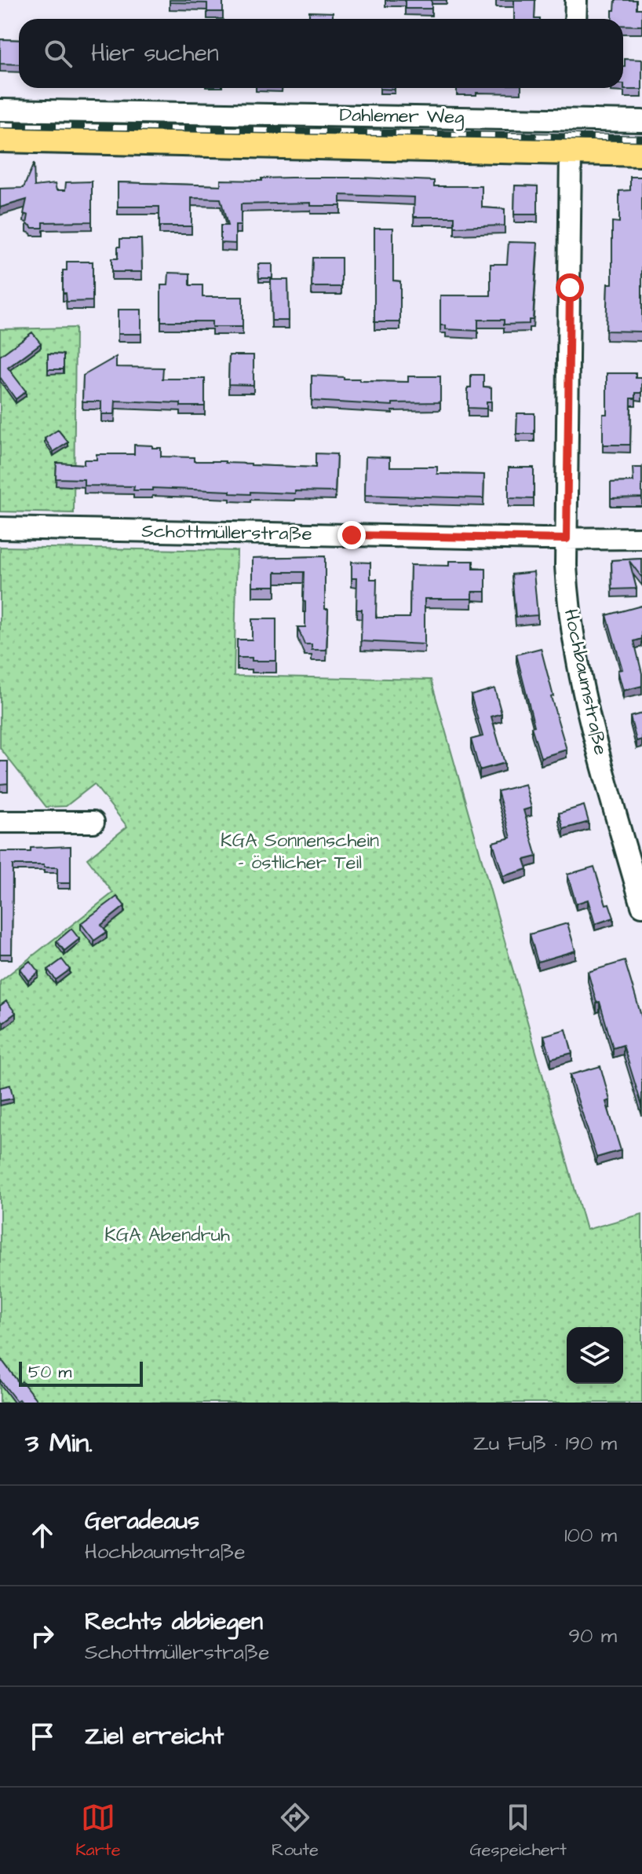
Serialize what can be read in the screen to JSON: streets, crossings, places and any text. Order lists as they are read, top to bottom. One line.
{"streets":{"main road":["Dahlemer Weg"],"street":["Schottmüllerstraße","Hochbaumstraße"]},"crossings":[["Dahlemer Weg","Hochbaumstraße"],["Schottmüllerstraße","Hochbaumstraße"]],"parks":["KGA Sonnenschein - östlicher Teil","KGA Abendruh"],"scale_bar":"50 m","page":{"search":"Hier suchen","scale":"50 m","heading":["3 Min.","Zu Fuß · 190 m"],"list":[["Geradeaus","Hochbaumstraße","100 m"],["Rechts abbiegen","Schottmüllerstraße","90 m"],"Ziel erreicht"],"nav":["Karte","Route","Gespeichert"]}}
